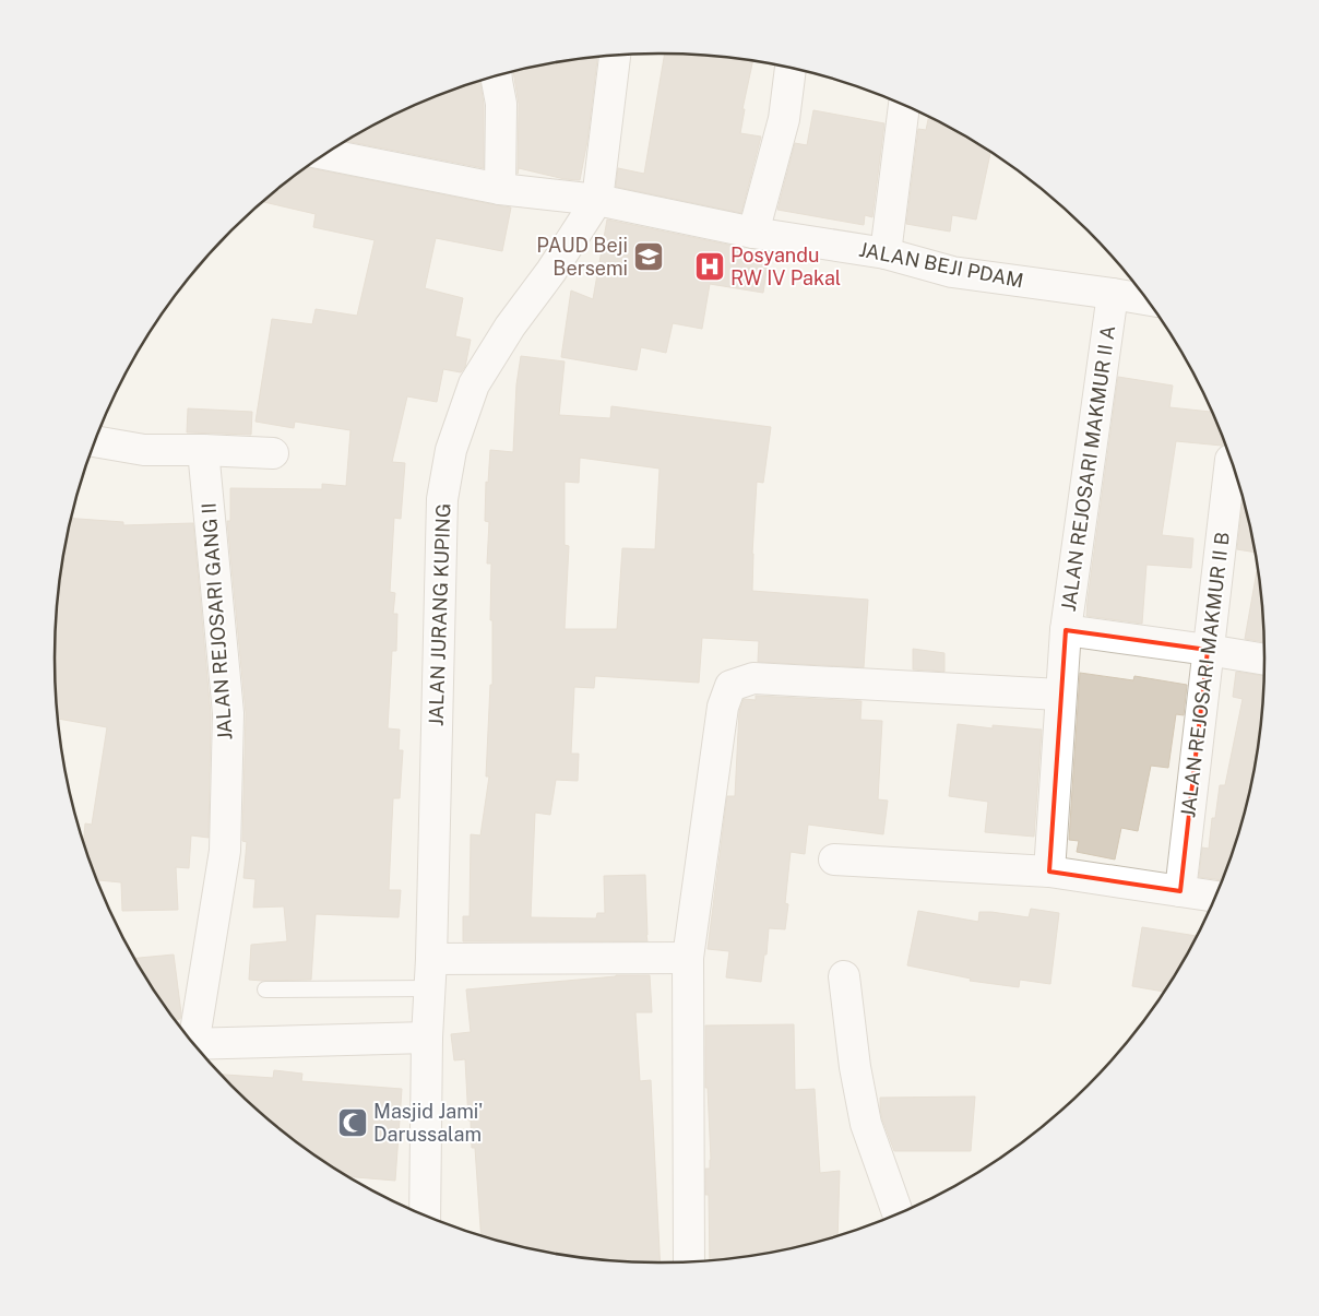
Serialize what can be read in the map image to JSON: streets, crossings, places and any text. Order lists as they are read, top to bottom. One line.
{"streets":{"street":["JALAN BEJI PDAM","JALAN REJOSARI MAKMUR II A","JALAN JURANG KUPING","JALAN REJOSARI GANG II","JALAN REJOSARI MAKMUR II B"]},"crossings":[["JALAN BEJI PDAM","JALAN REJOSARI MAKMUR II A"],["JALAN BEJI PDAM","JALAN JURANG KUPING"],["JALAN REJOSARI MAKMUR II A","JALAN REJOSARI MAKMUR II B"]],"places":{"school or university":["PAUD Beji Bersemi"],"hospital":["Posyandu RW IV Pakal"],"mosque":["Masjid Jami' Darussalam"]}}
